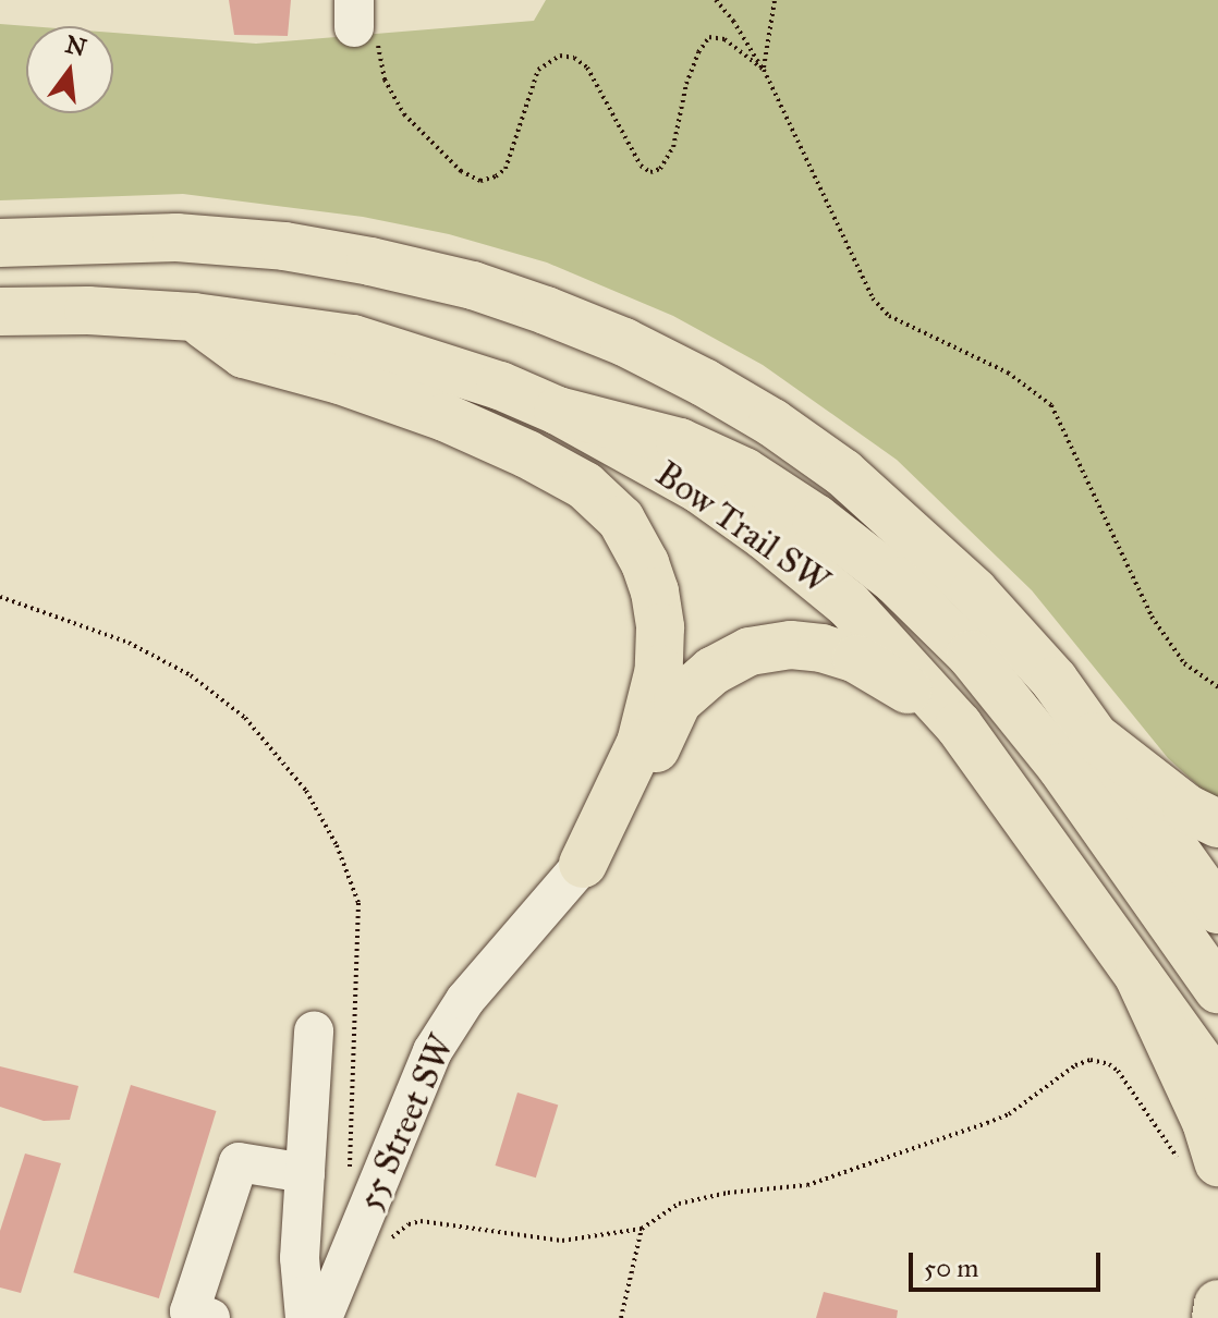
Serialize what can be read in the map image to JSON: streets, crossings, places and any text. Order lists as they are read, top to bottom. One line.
{"streets":{"main road":["Bow Trail SW"],"street":["55 Street SW"]},"scale_bar":"50 m","north":"top"}
